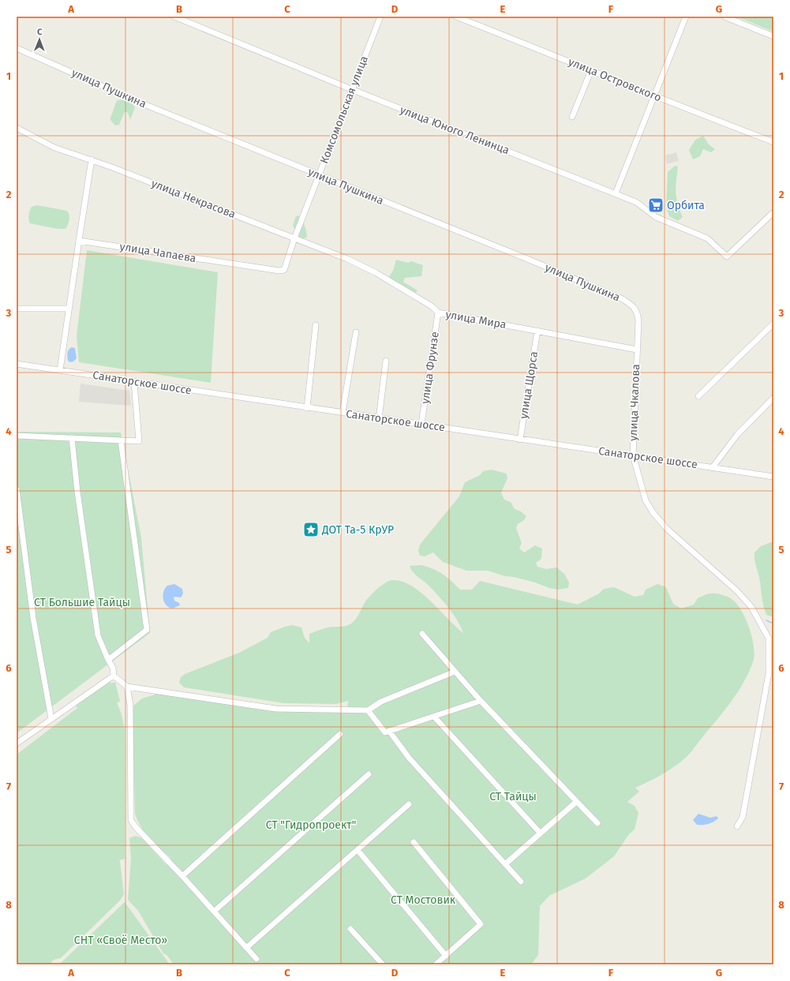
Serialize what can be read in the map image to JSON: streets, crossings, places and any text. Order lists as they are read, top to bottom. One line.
{"streets":{"street":["улица Островского","улица Пушкина","Комсомольская улица","улица Юного Ленинца","улица Некрасова","улица Чапаева","улица Мира","улица Фрунзе","Санаторское шоссе","улица Щорса","улица Чкалова"]},"crossings":[["улица Пушкина","Комсомольская улица"],["улица Пушкина","улица Мира"],["улица Пушкина","улица Чкалова"],["Комсомольская улица","улица Юного Ленинца"],["Комсомольская улица","улица Некрасова"],["Комсомольская улица","улица Чапаева"],["Комсомольская улица","улица Мира"],["улица Некрасова","улица Чапаева"],["улица Некрасова","улица Мира"],["улица Чапаева","улица Мира"],["улица Мира","улица Фрунзе"],["улица Мира","улица Щорса"],["улица Мира","улица Чкалова"],["улица Фрунзе","Санаторское шоссе"],["Санаторское шоссе","улица Щорса"],["Санаторское шоссе","улица Чкалова"]],"parks":["СТ Большие Тайцы","СТ Тайцы","СТ \"Гидропроект\"","СТ Мостовик","СНТ «Своё Место»"],"places":{"supermarket":["Орбита"],"place":["ДОТ Та-5 КрУР"]},"north":"top","grid":{"columns":["A","B","C","D","E","F","G"],"rows":["1","2","3","4","5","6","7","8"]}}
